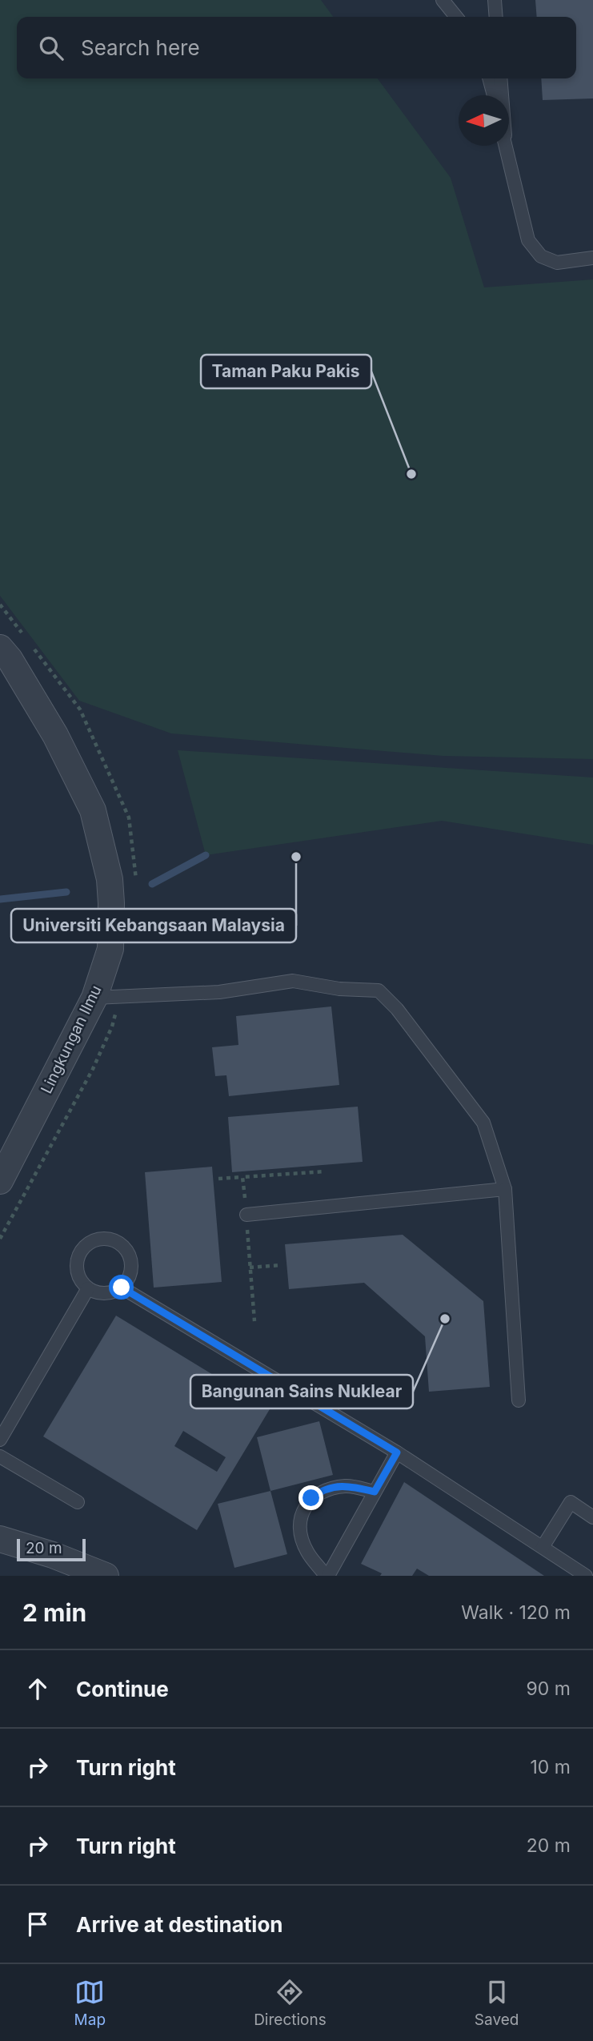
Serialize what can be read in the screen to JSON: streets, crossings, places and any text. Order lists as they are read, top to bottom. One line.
{"streets":{"street":["Lingkungan Ilmu"]},"places":["Taman Paku Pakis","Universiti Kebangsaan Malaysia","Bangunan Sains Nuklear"],"scale_bar":"20 m","north":"left","page":{"search":"Search here","scale":"20 m","heading":["2 min","Walk · 120 m"],"list":[["Continue","90 m"],["Turn right","10 m"],["Turn right","20 m"],"Arrive at destination"],"nav":["Map","Directions","Saved"]}}
